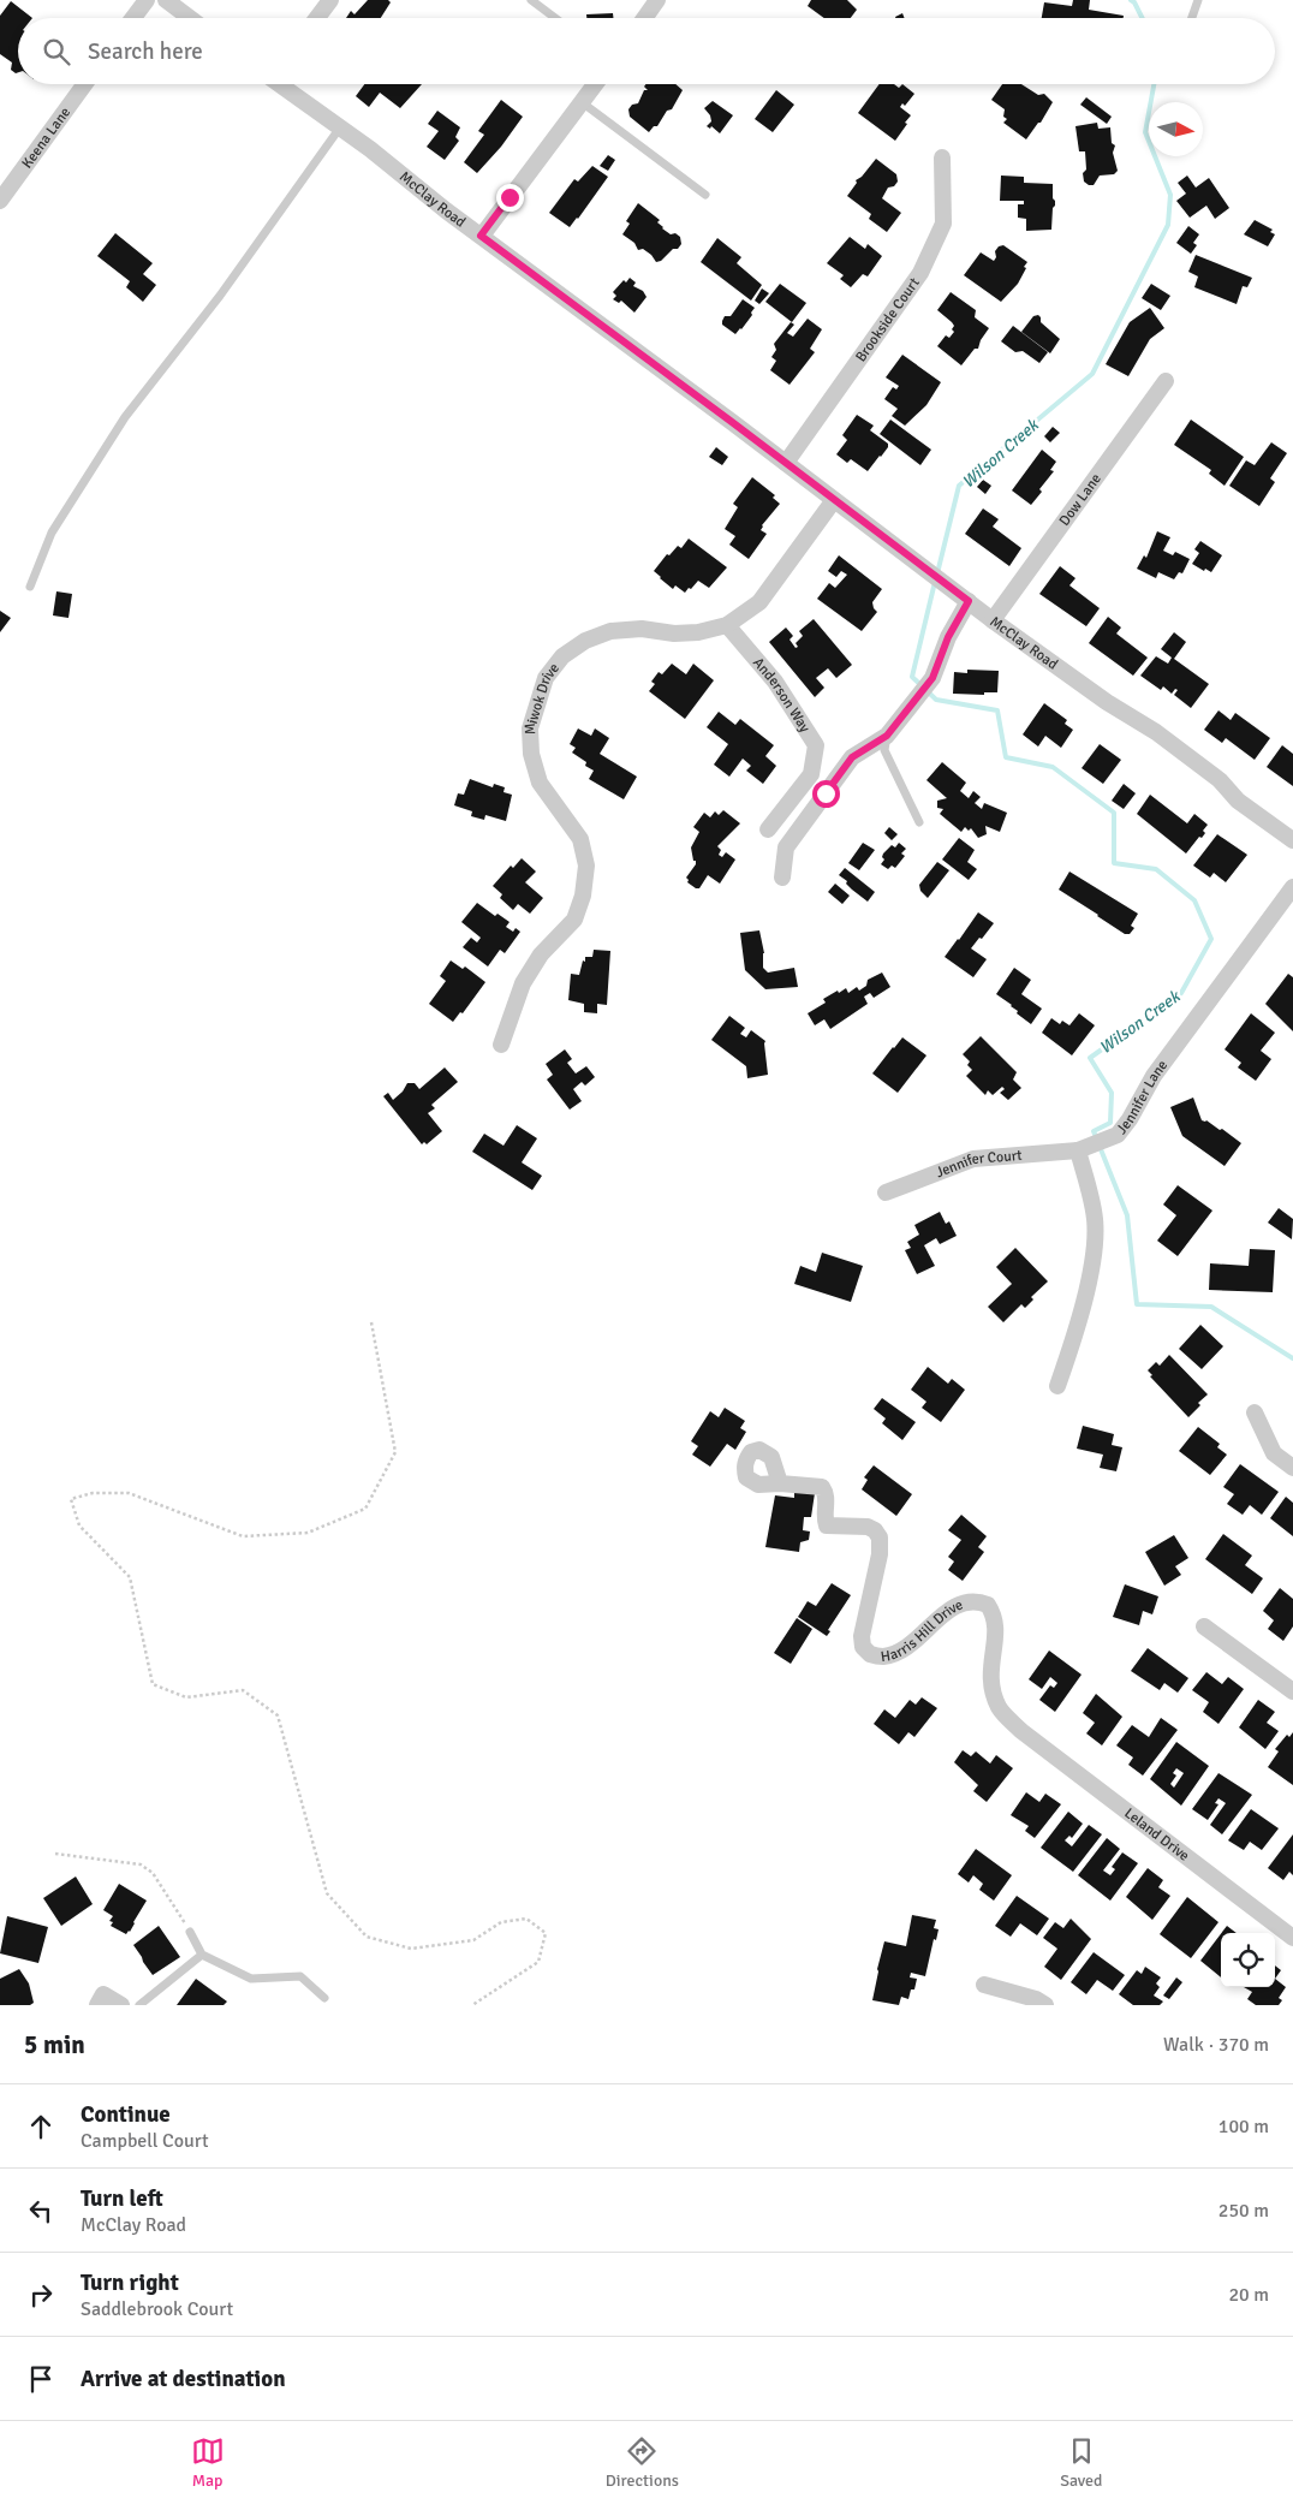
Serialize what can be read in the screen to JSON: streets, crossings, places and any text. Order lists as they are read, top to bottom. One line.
{"streets":{"street":["Keena Lane","McClay Road","Brookside Court","Dow Lane","Anderson Way","Miwok Drive","Jennifer Lane","Jennifer Court","Harris Hill Drive","Leland Drive"]},"crossings":[["McClay Road","Brookside Court"],["McClay Road","Dow Lane"],["McClay Road","Miwok Drive"],["Anderson Way","Miwok Drive"],["Jennifer Lane","Jennifer Court"],["Harris Hill Drive","Leland Drive"]],"water":["Wilson Creek"],"north":"right","page":{"search":"Search here","heading":["5 min","Walk · 370 m"],"list":[["Continue","Campbell Court","100 m"],["Turn left","McClay Road","250 m"],["Turn right","Saddlebrook Court","20 m"],"Arrive at destination"],"nav":["Map","Directions","Saved"]}}
